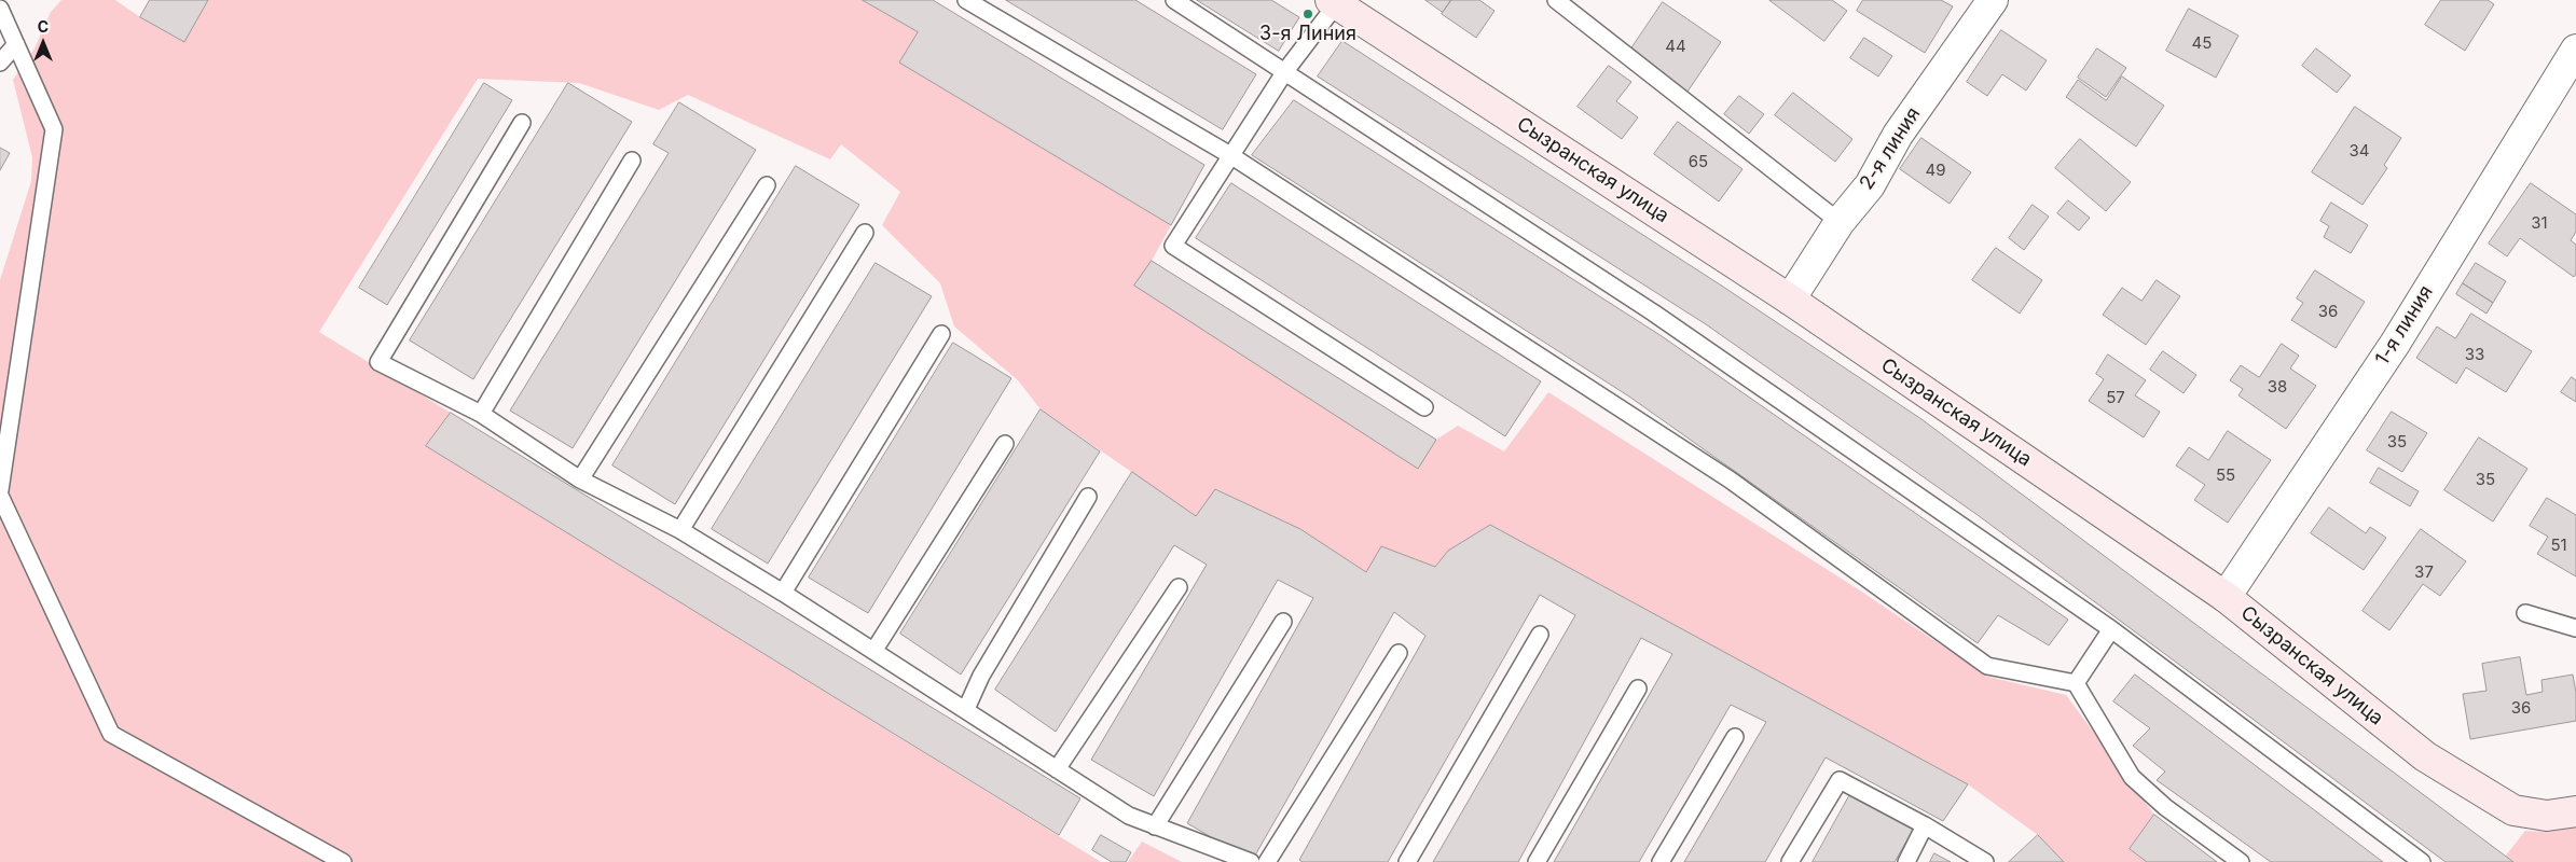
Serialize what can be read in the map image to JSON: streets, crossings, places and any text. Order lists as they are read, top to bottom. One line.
{"streets":{"street":["2-я линия","Сызранская улица","1-я линия"]},"crossings":[["2-я линия","Сызранская улица"],["Сызранская улица","1-я линия"]],"places":["3-я Линия"],"house_numbers":["45","44","34","65","49","31","36","33","38","57","35","55","35","51","37","36"],"north":"top"}
